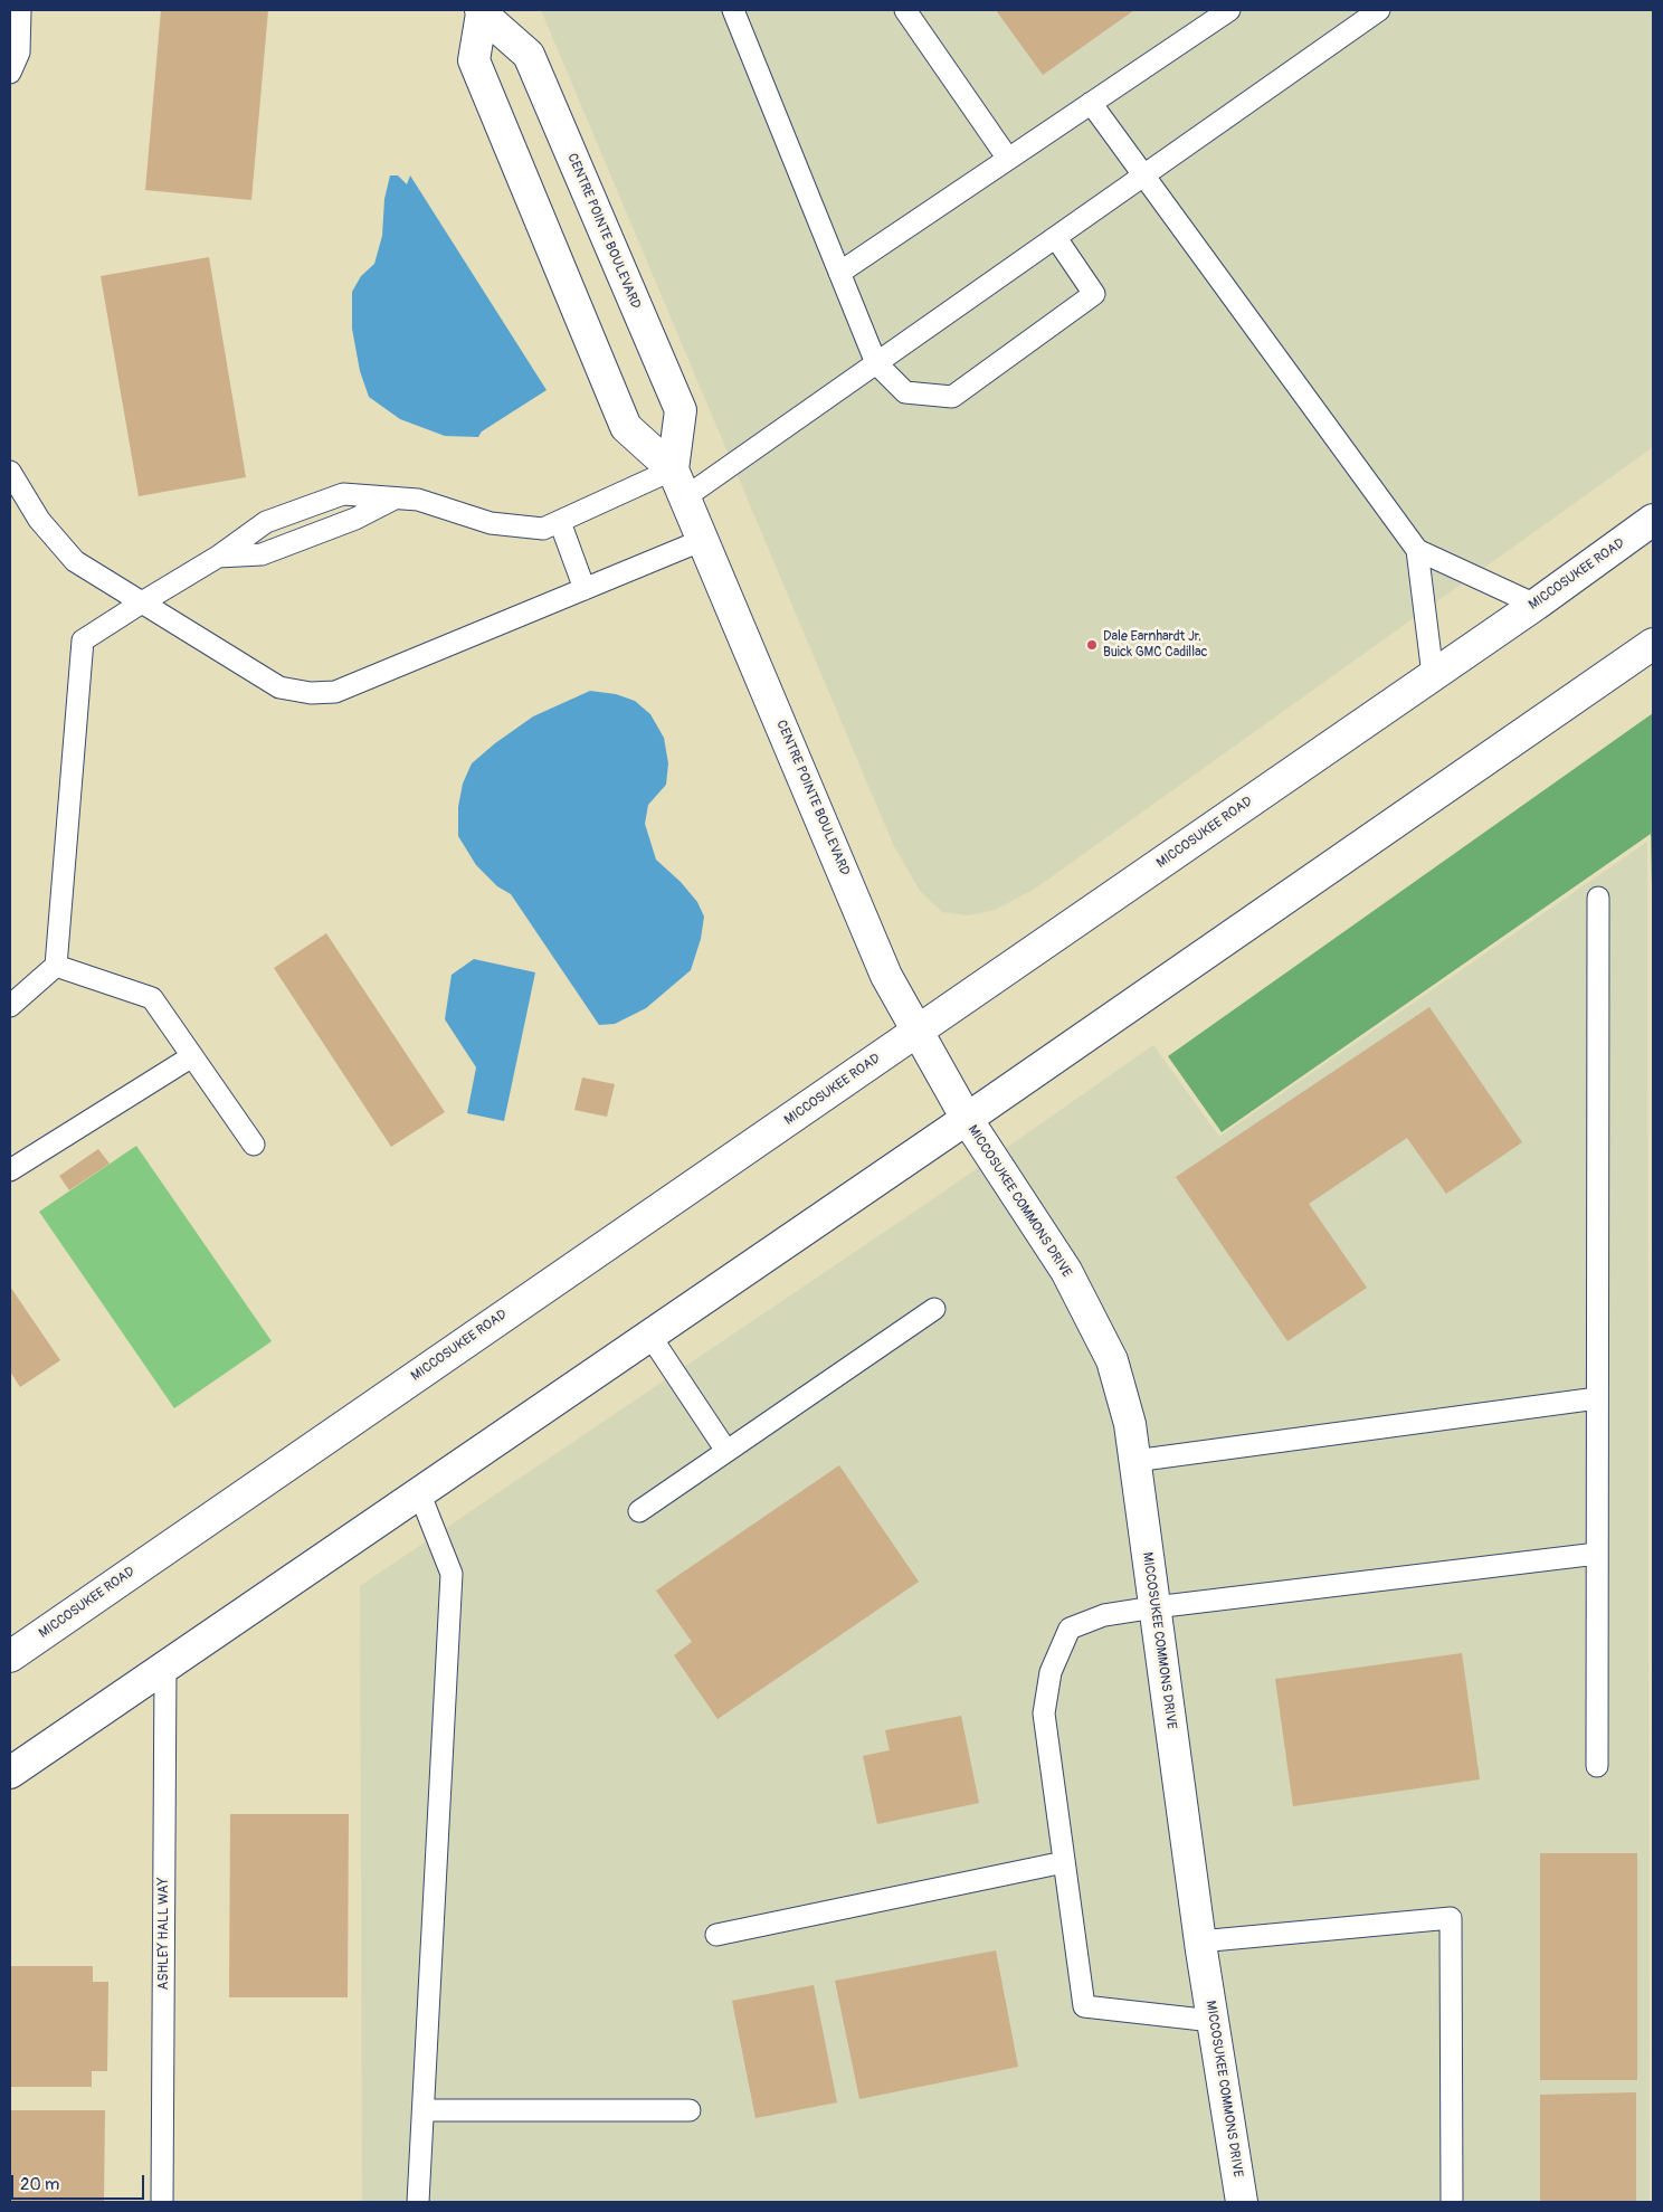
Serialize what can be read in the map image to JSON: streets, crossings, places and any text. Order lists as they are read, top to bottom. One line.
{"streets":{"street":["CENTRE POINTE BOULEVARD","MICCOSUKEE ROAD","MICCOSUKEE COMMONS DRIVE"],"lane":["ASHLEY HALL WAY"]},"crossings":[["CENTRE POINTE BOULEVARD","MICCOSUKEE ROAD"],["CENTRE POINTE BOULEVARD","MICCOSUKEE COMMONS DRIVE"]],"places":["Dale Earnhardt Jr. Buick GMC Cadillac"],"scale_bar":"20 m"}
